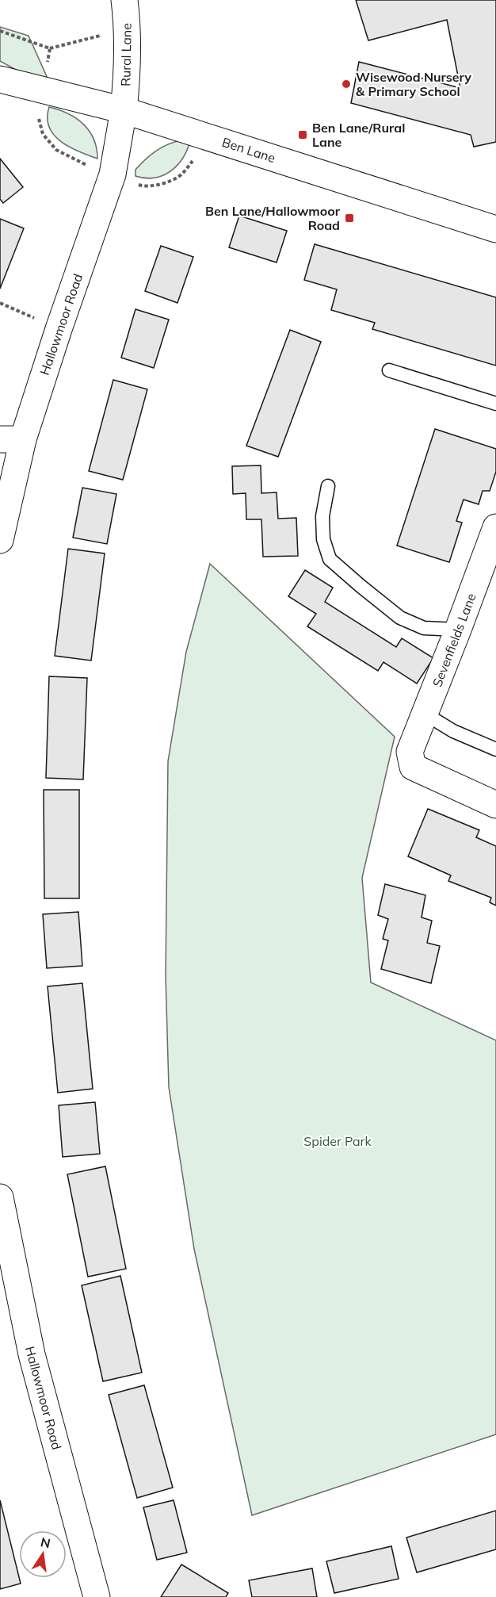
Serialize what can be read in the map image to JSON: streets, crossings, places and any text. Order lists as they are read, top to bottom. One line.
{"streets":{"street":["Rural Lane","Ben Lane","Hallowmoor Road","Sevenfields Lane"]},"crossings":[["Rural Lane","Ben Lane"],["Rural Lane","Hallowmoor Road"],["Ben Lane","Hallowmoor Road"]],"parks":["Spider Park"],"places":{"other":["Wisewood Nursery & Primary School"],"transit":["Ben Lane/Rural Lane","Ben Lane/Hallowmoor Road"]},"north":"top"}
